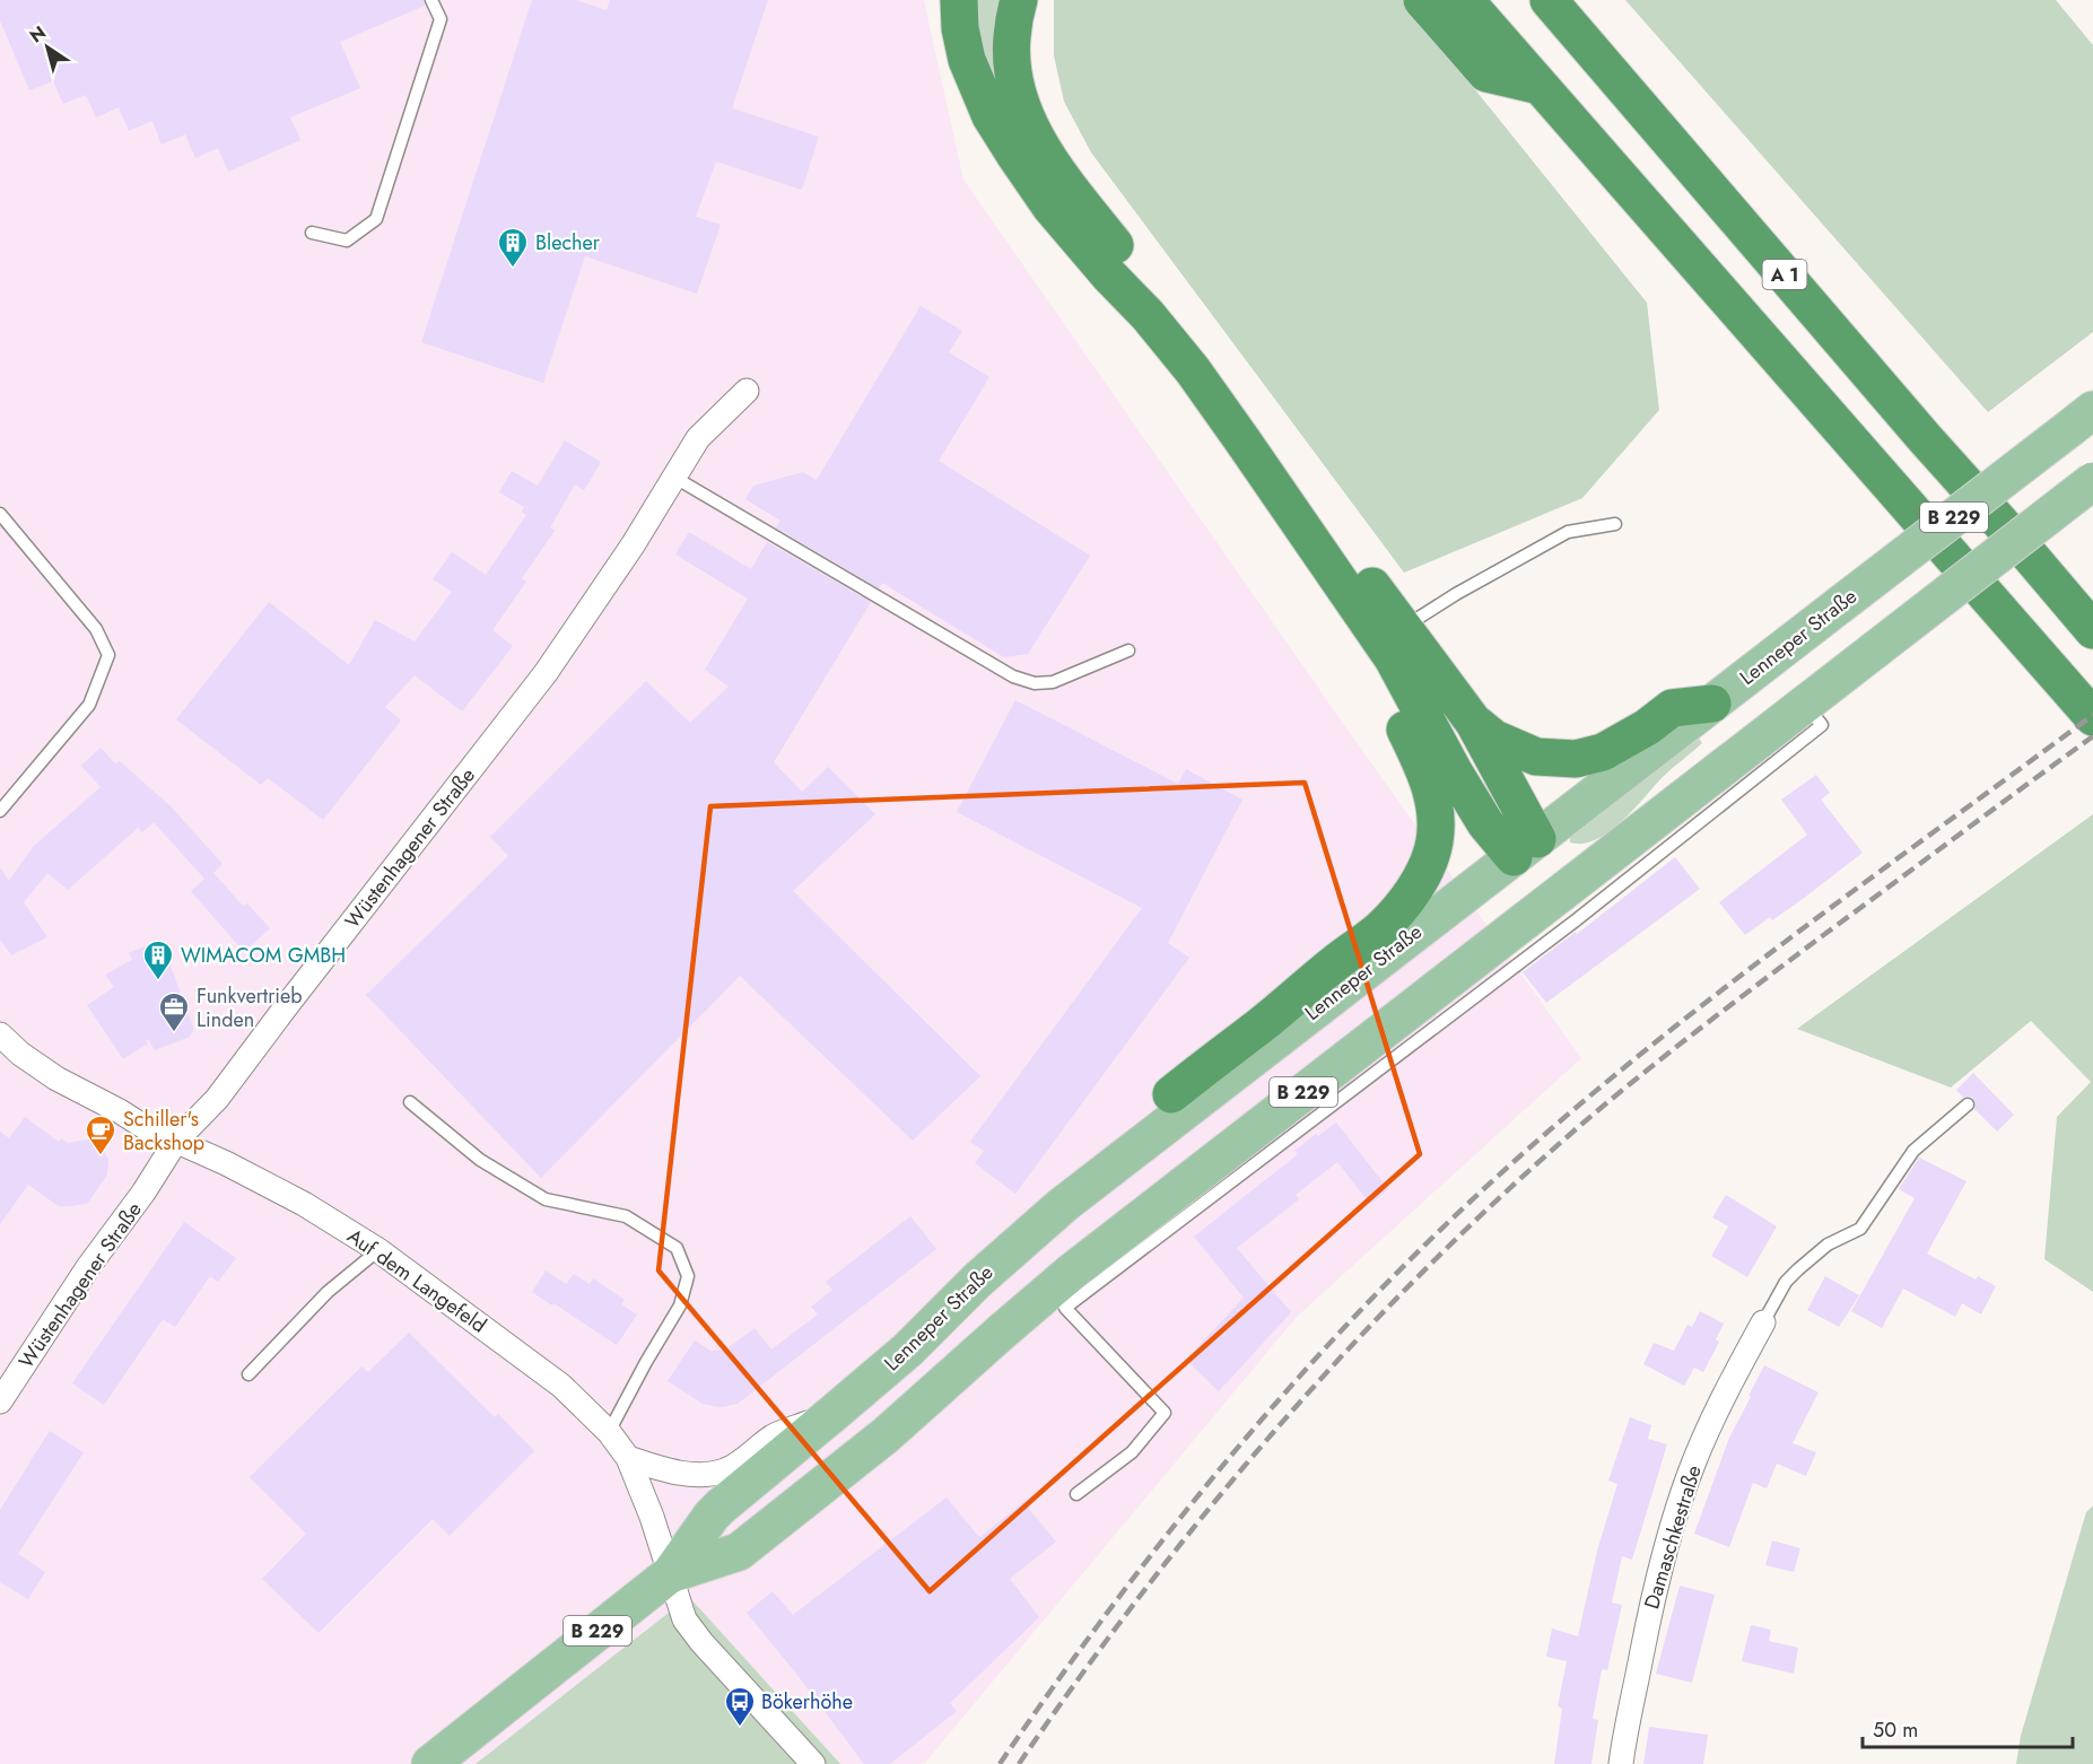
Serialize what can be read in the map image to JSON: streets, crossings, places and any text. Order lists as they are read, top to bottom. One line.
{"streets":{"highway":["A 1"],"main road":["B 229","Lenneper Straße"],"street":["Wüstenhagener Straße","Auf dem Langefeld","Damaschkestraße"]},"crossings":[["Lenneper Straße","Auf dem Langefeld"],["Wüstenhagener Straße","Auf dem Langefeld"]],"places":{"building":["Blecher","WIMACOM GMBH"],"office":["Funkvertrieb Linden"],"cafe":["Schiller's Backshop"],"bus stop":["Bökerhöhe"]},"scale_bar":"50 m","north":"top left"}
